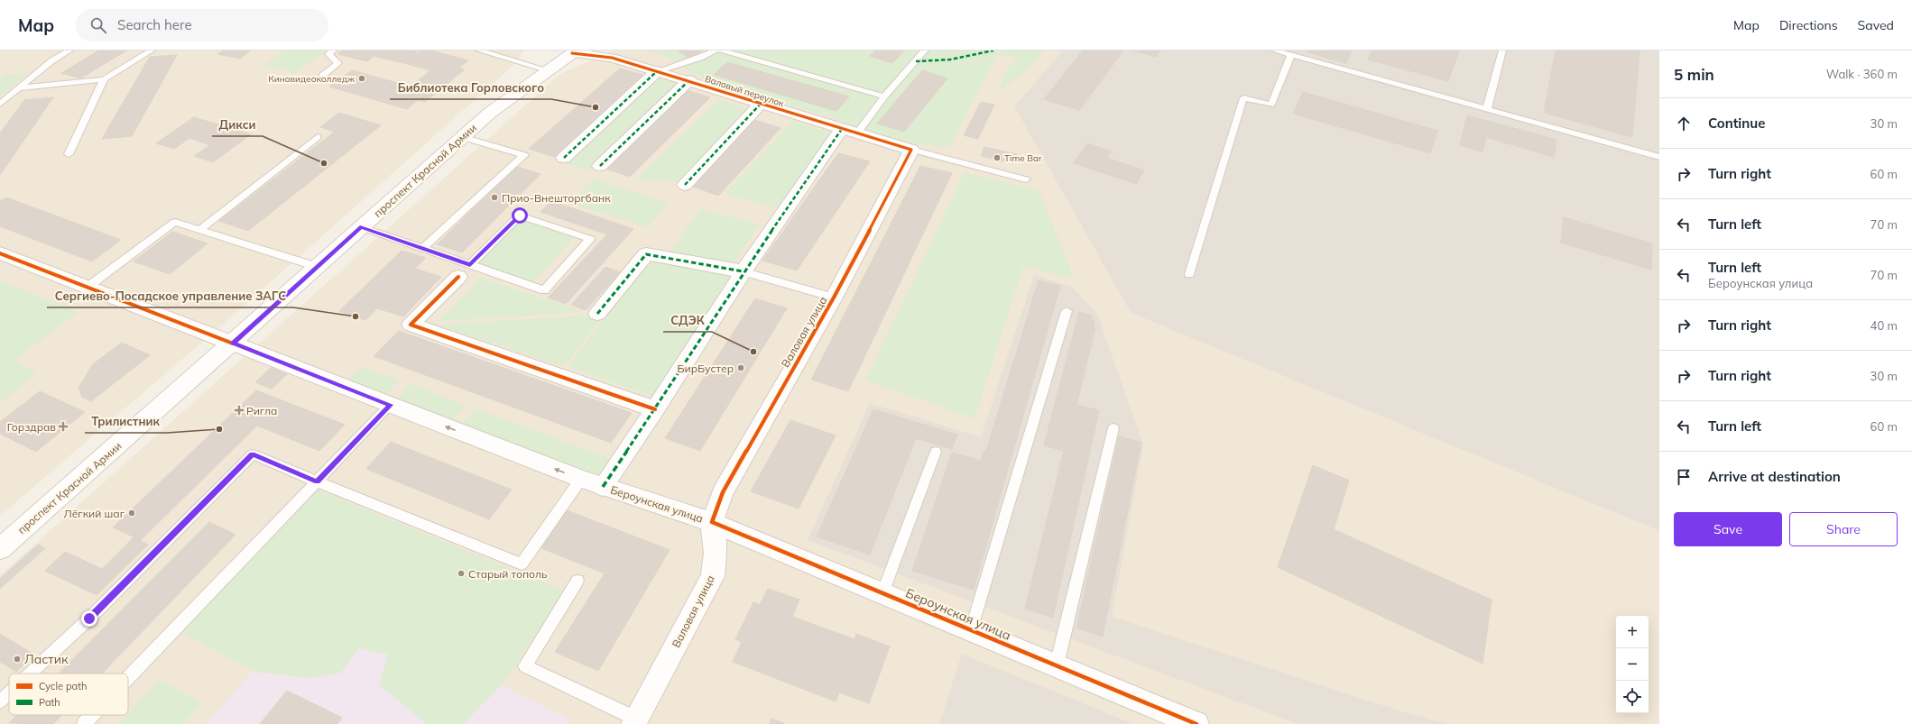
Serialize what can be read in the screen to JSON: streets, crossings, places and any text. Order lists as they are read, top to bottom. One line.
{"streets":{"street":["Валовый переулок","проспект Красной Армии","Валовая улица","Бероунская улица"]},"crossings":[["Валовый переулок","проспект Красной Армии"],["Валовый переулок","Валовая улица"],["проспект Красной Армии","Бероунская улица"],["Валовая улица","Бероунская улица"]],"places":{"other":["Киновидеоколледж","Библиотека Горловского","Time Bar","Дикси","Прио-Внешторгбанк","Сергиево-Посадское управление ЗАГС","СДЭК","БирБустер","Трилистник","Лёгкий шаг","Старый тополь","Ластик"],"health":["Ригла","Горздрав"]},"legend":["Cycle path","Path"],"page":{"header":"Map","search":"Search here","nav":["Map","Directions","Saved"],"heading":["5 min","Walk · 360 m"],"list":[["Continue","30 m"],["Turn right","60 m"],["Turn left","70 m"],["Turn left","Бероунская улица","70 m"],["Turn right","40 m"],["Turn right","30 m"],["Turn left","60 m"],"Arrive at destination"],"buttons":["Save","Share"],"map_buttons":["+","−"]}}
